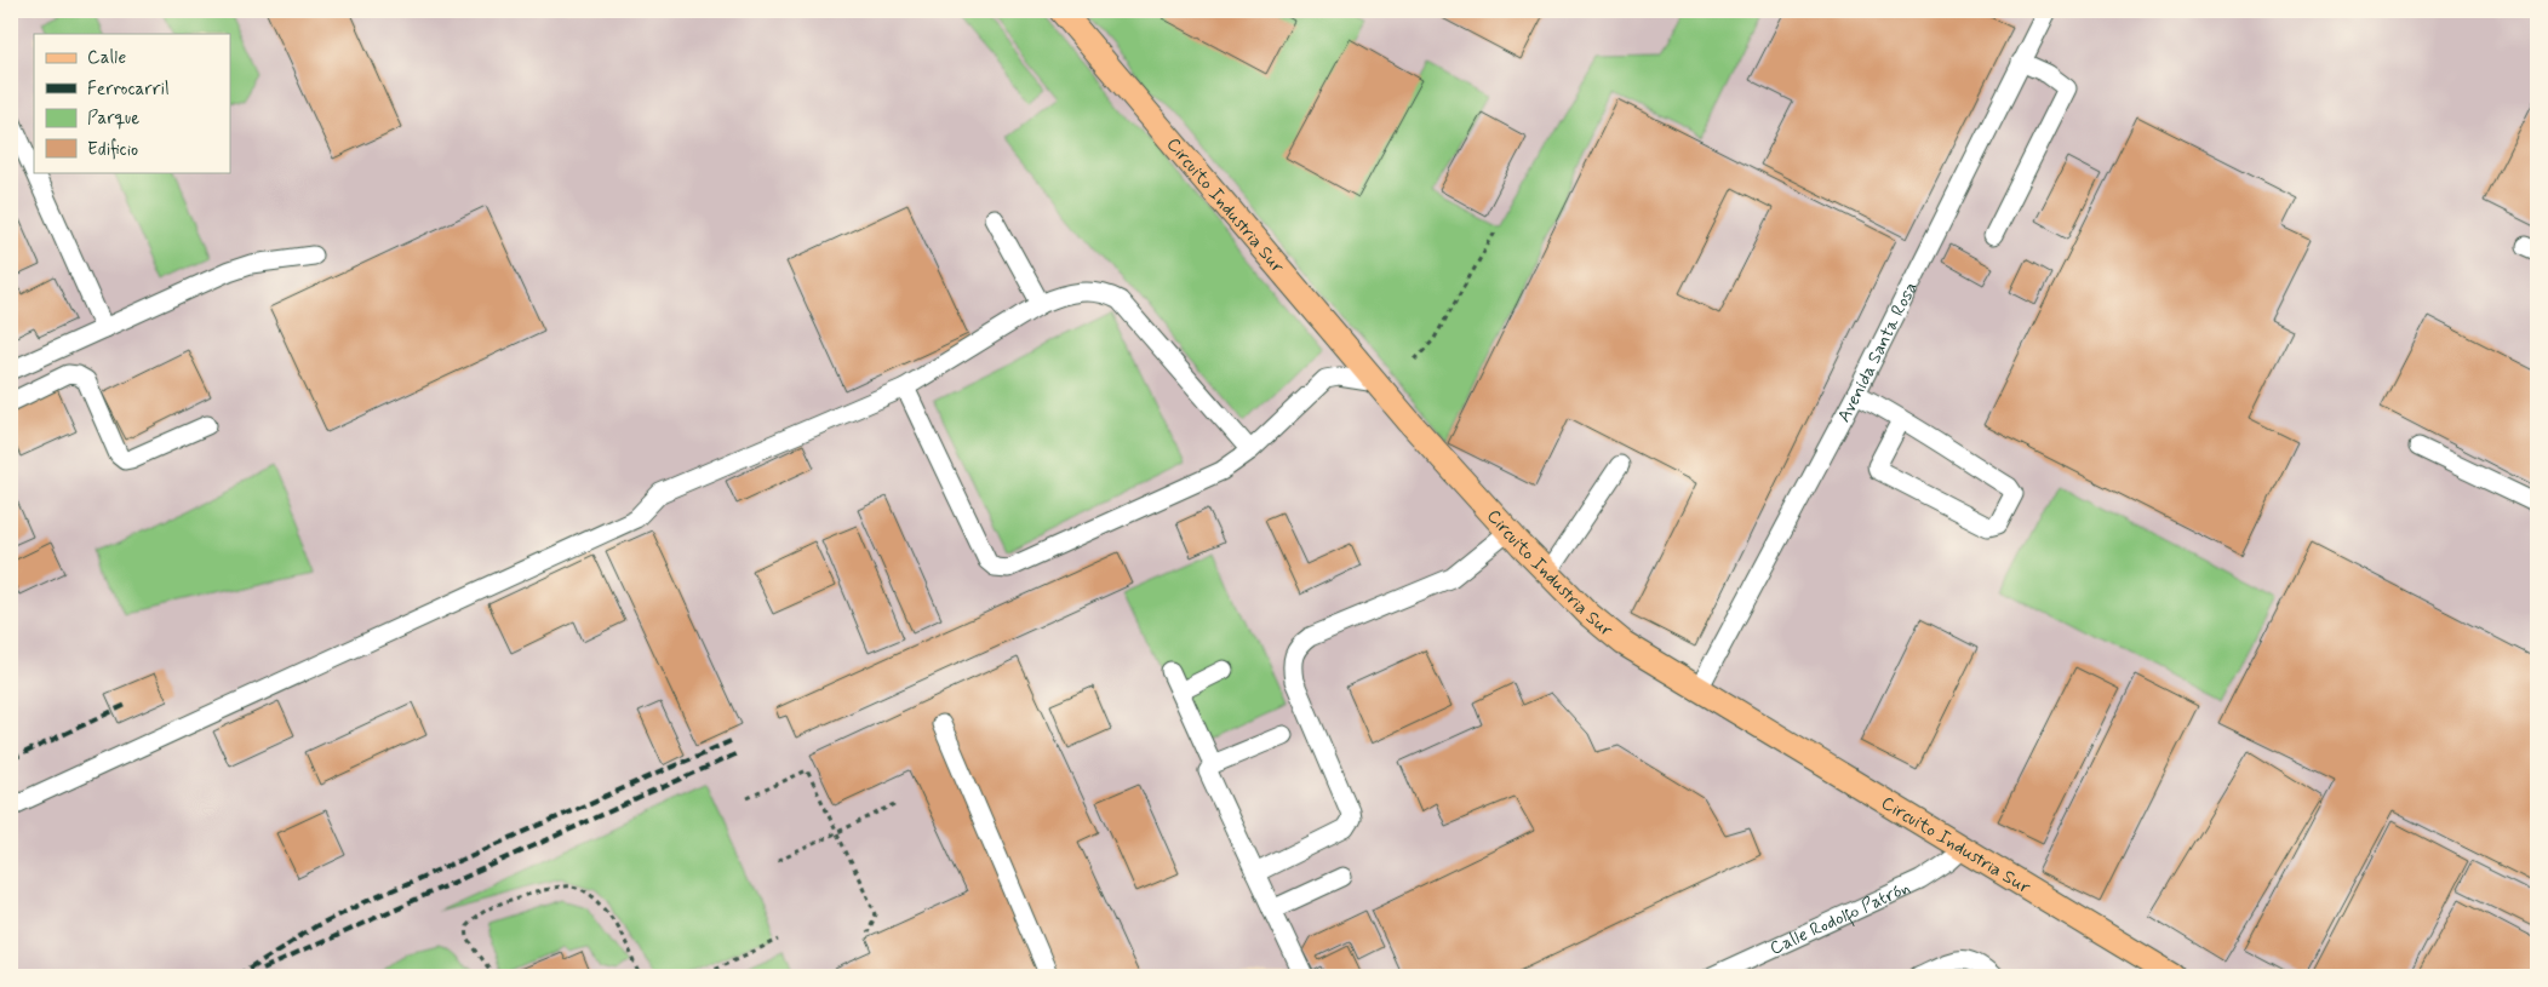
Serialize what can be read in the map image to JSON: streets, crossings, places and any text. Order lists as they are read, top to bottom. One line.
{"streets":{"main road":["Circuito Industria Sur"],"street":["Avenida Santa Rosa","Calle Rodolfo Patrón"]},"crossings":[["Circuito Industria Sur","Avenida Santa Rosa"],["Circuito Industria Sur","Calle Rodolfo Patrón"]],"legend":["Calle","Ferrocarril","Parque","Edificio"]}
